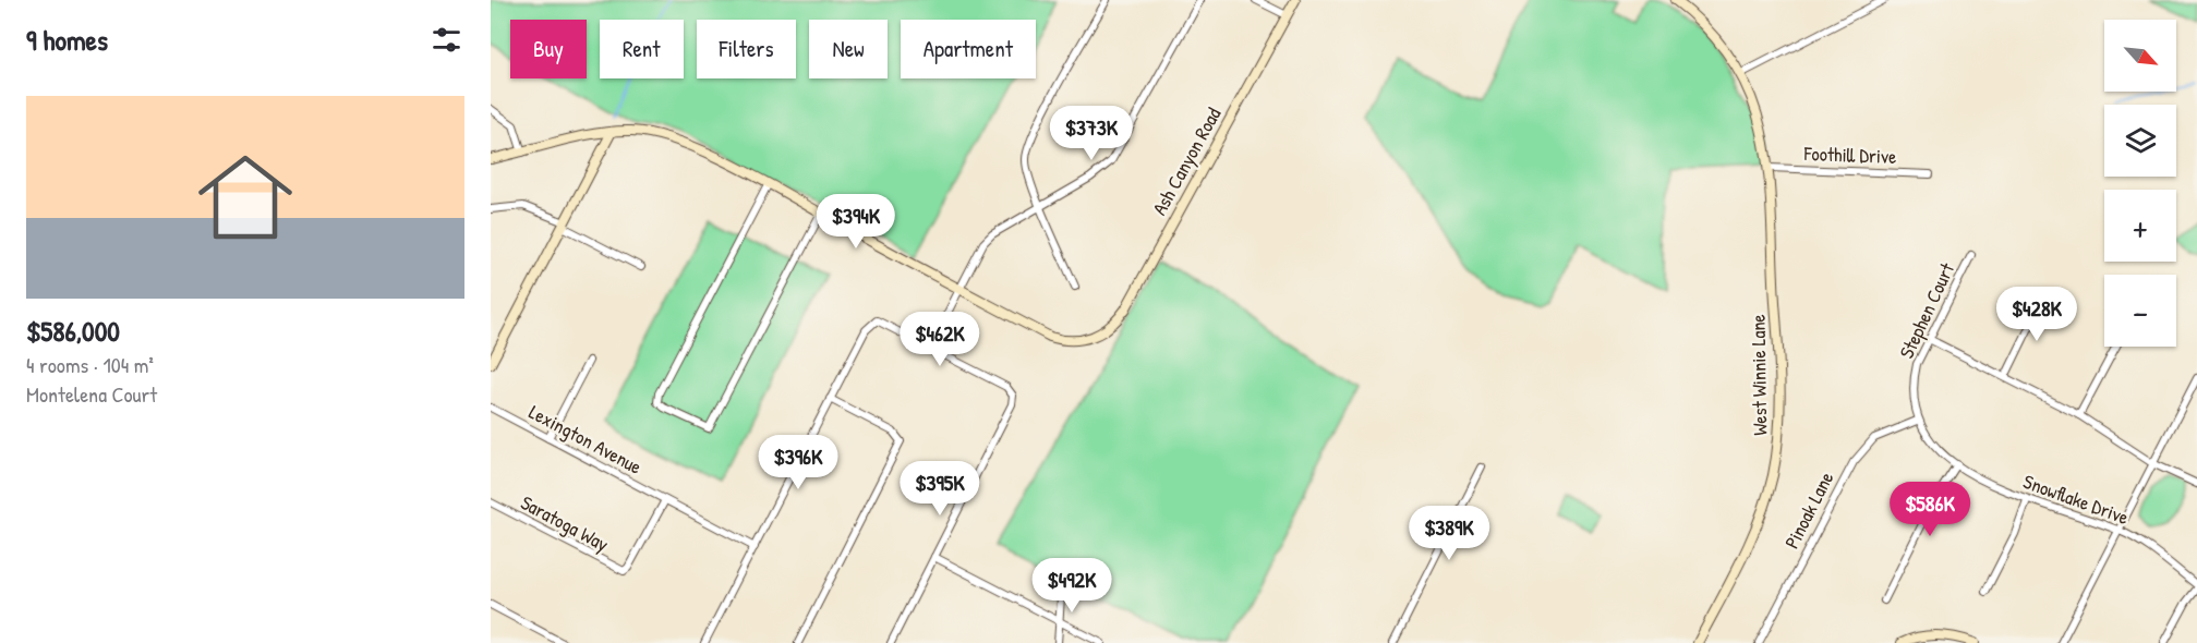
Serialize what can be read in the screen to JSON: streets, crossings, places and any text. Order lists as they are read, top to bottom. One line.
{"streets":{"street":["Foothill Drive","Ash Canyon Road","Stephen Court","West Winnie Lane","Lexington Avenue","Snowflake Drive","Pinoak Lane","Saratoga Way"]},"crossings":[["Foothill Drive","West Winnie Lane"],["Stephen Court","Snowflake Drive"],["Stephen Court","Pinoak Lane"],["Lexington Avenue","Saratoga Way"],["Snowflake Drive","Pinoak Lane"]],"north":"bottom right","page":{"heading":"9 homes","map_buttons":["+","−"],"chip":["Buy","Rent","Filters","New","Apartment"],"list":[{"name":"$586,000","note":"4 rooms · 104 m² · Montelena Court"}],"price":["$373K","$394K","$428K","$462K","$396K","$395K","$586K","$389K","$492K"]}}
